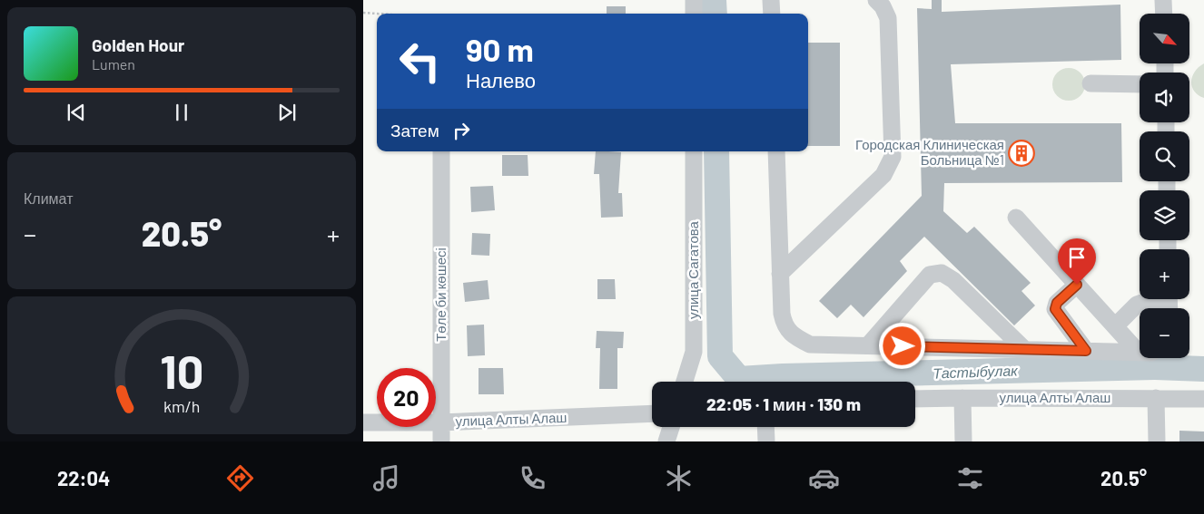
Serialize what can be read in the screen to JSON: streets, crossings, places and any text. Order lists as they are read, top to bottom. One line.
{"streets":{"street":["улица Сагатова","Төле би көшесі","улица Алты Алаш"]},"crossings":[["Төле би көшесі","улица Алты Алаш"]],"water":["Тастыбулак"],"places":{"building":["Городская Клиническая Больница №1"]},"north":"bottom right","page":{"map_buttons":["+","−"],"turn":["90 m","Налево"],"song":["Golden Hour","Lumen"],"then":"Затем","tile":"Климат","heat":["−","20.5°","+"],"limit":"20","trip":"22:05 · 1 мин · 130 m","tabs":["22:04","20.5°"],"gauge":["10","km/h"]}}
